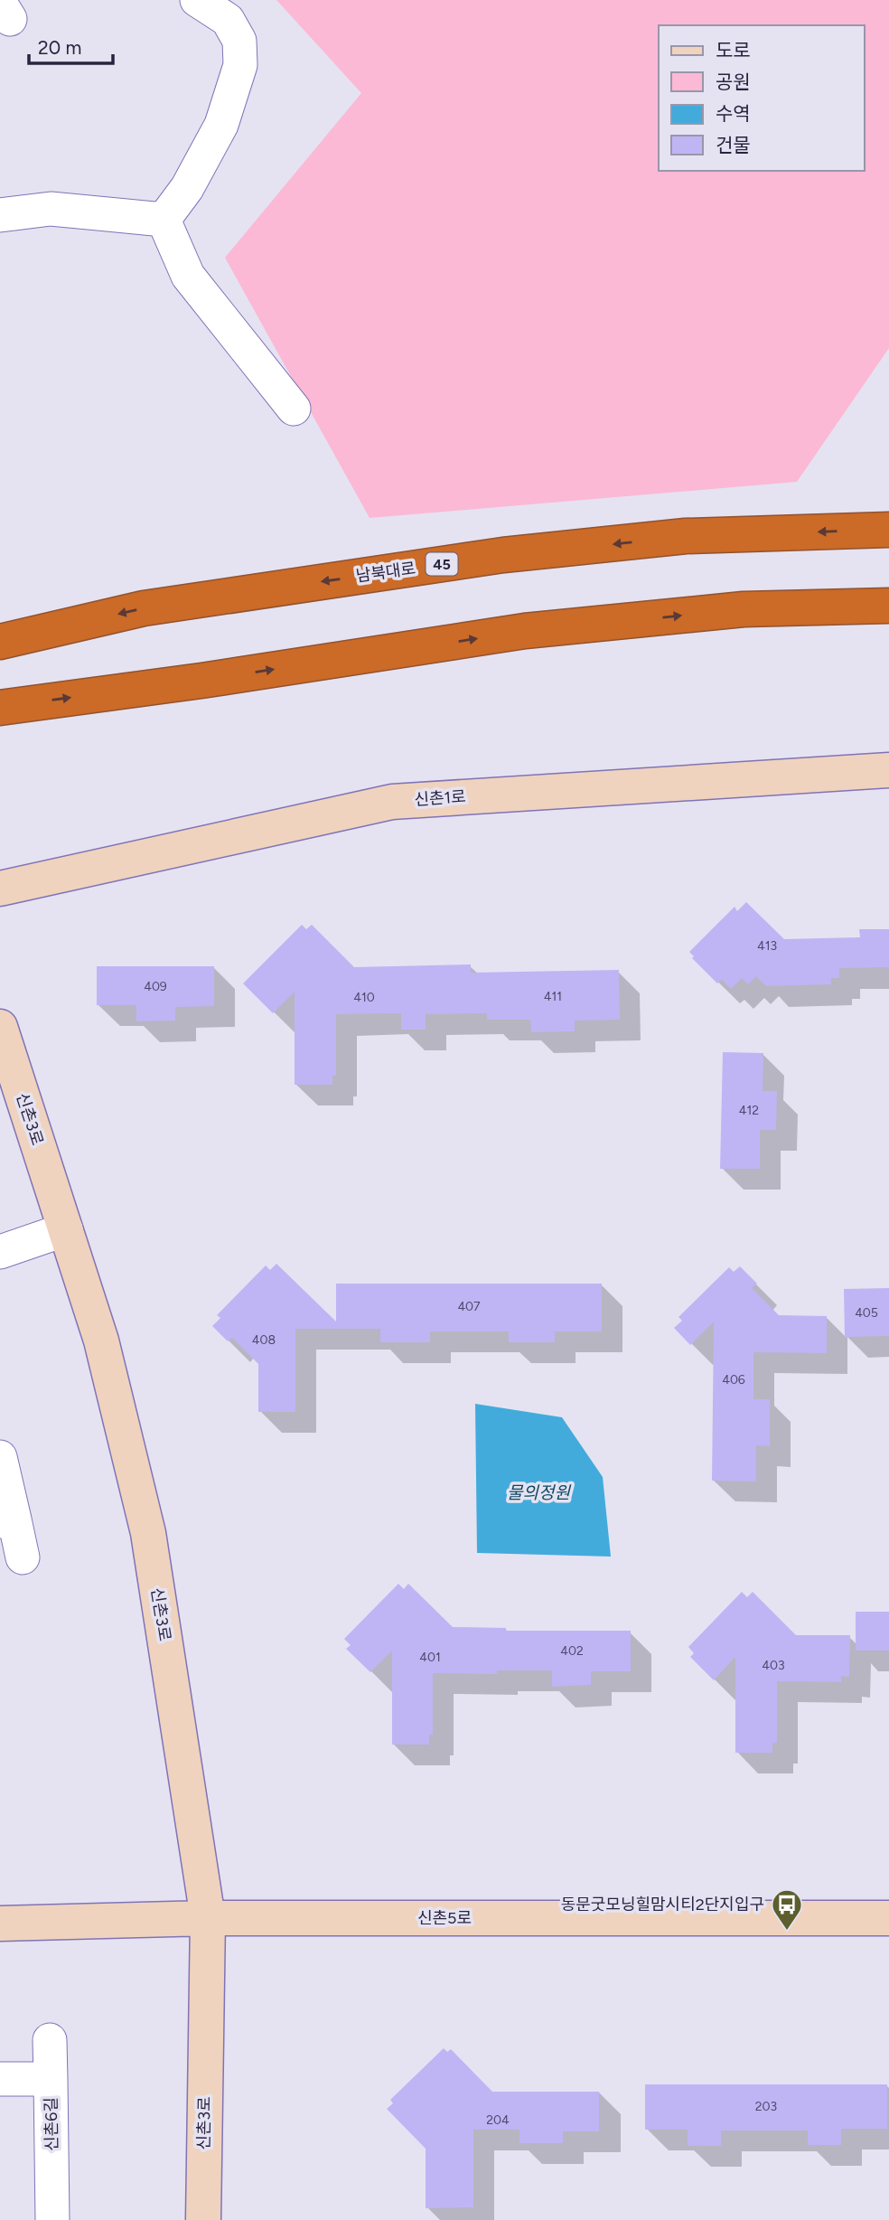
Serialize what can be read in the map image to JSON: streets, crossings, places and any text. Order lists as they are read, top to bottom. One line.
{"streets":{"highway":["45","남북대로"],"street":["신촌1로","신촌3로","신촌5로","신촌6길"]},"crossings":[["신촌3로","신촌5로"]],"water":["물의정원"],"places":{"bus stop":["동문굿모닝힐맘시티2단지입구"]},"house_numbers":["413","409","411","410","412","407","405","408","406","402","401","403","203","204"],"legend":["도로","공원","수역","건물"],"scale_bar":"20 m"}
